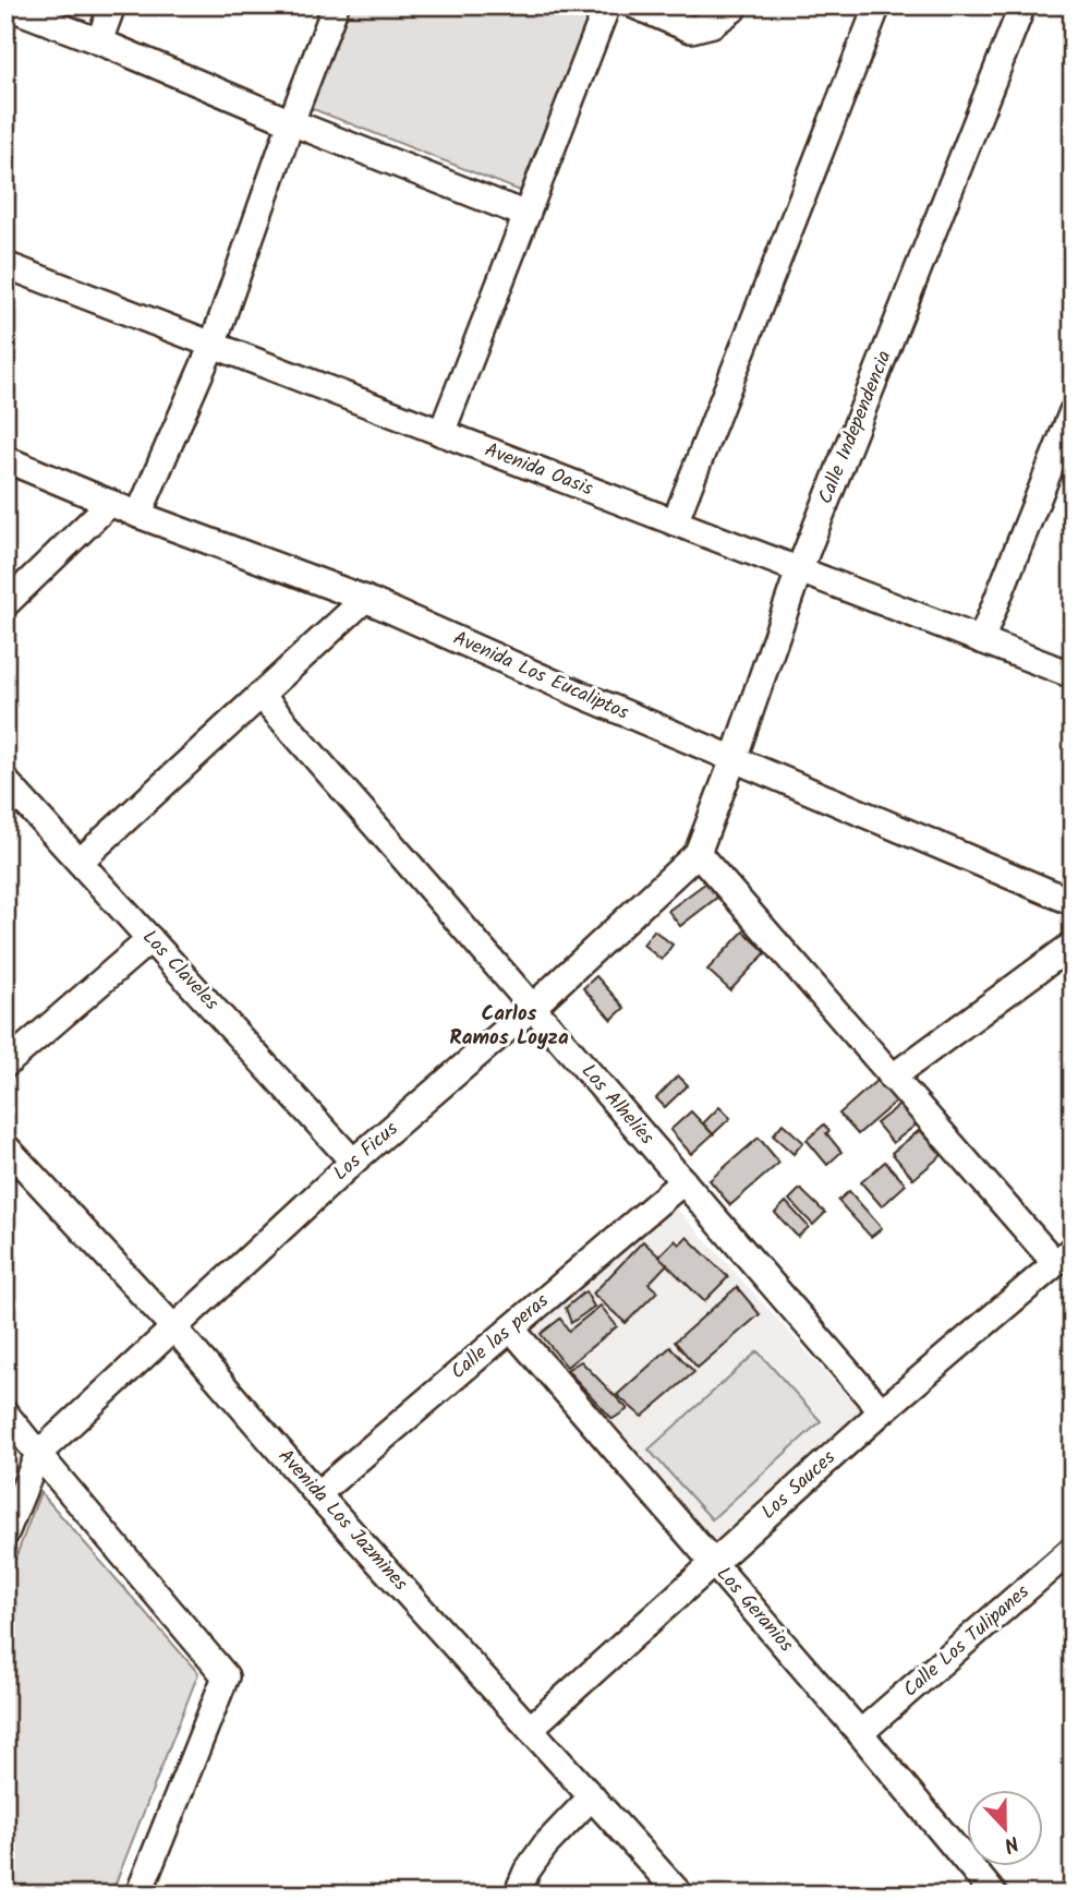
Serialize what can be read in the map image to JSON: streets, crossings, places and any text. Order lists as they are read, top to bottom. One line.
{"streets":{"street":["Calle Independencia","Avenida Oasis","Avenida Los Eucaliptos","Los Claveles","Los Alhelíes","Los Ficus","Calle las peras","Los Sauces","Avenida Los Jazmines","Los Geranios","Calle Los Tulipanes"]},"crossings":[["Calle Independencia","Avenida Oasis"],["Calle Independencia","Avenida Los Eucaliptos"],["Calle Independencia","Los Ficus"],["Los Claveles","Los Ficus"],["Los Alhelíes","Los Ficus"],["Los Alhelíes","Calle las peras"],["Los Alhelíes","Los Sauces"],["Los Ficus","Avenida Los Jazmines"],["Calle las peras","Avenida Los Jazmines"],["Calle las peras","Los Geranios"],["Los Sauces","Avenida Los Jazmines"],["Los Sauces","Los Geranios"],["Los Geranios","Calle Los Tulipanes"]],"districts":["Carlos Ramos Loyza"],"north":"bottom"}
